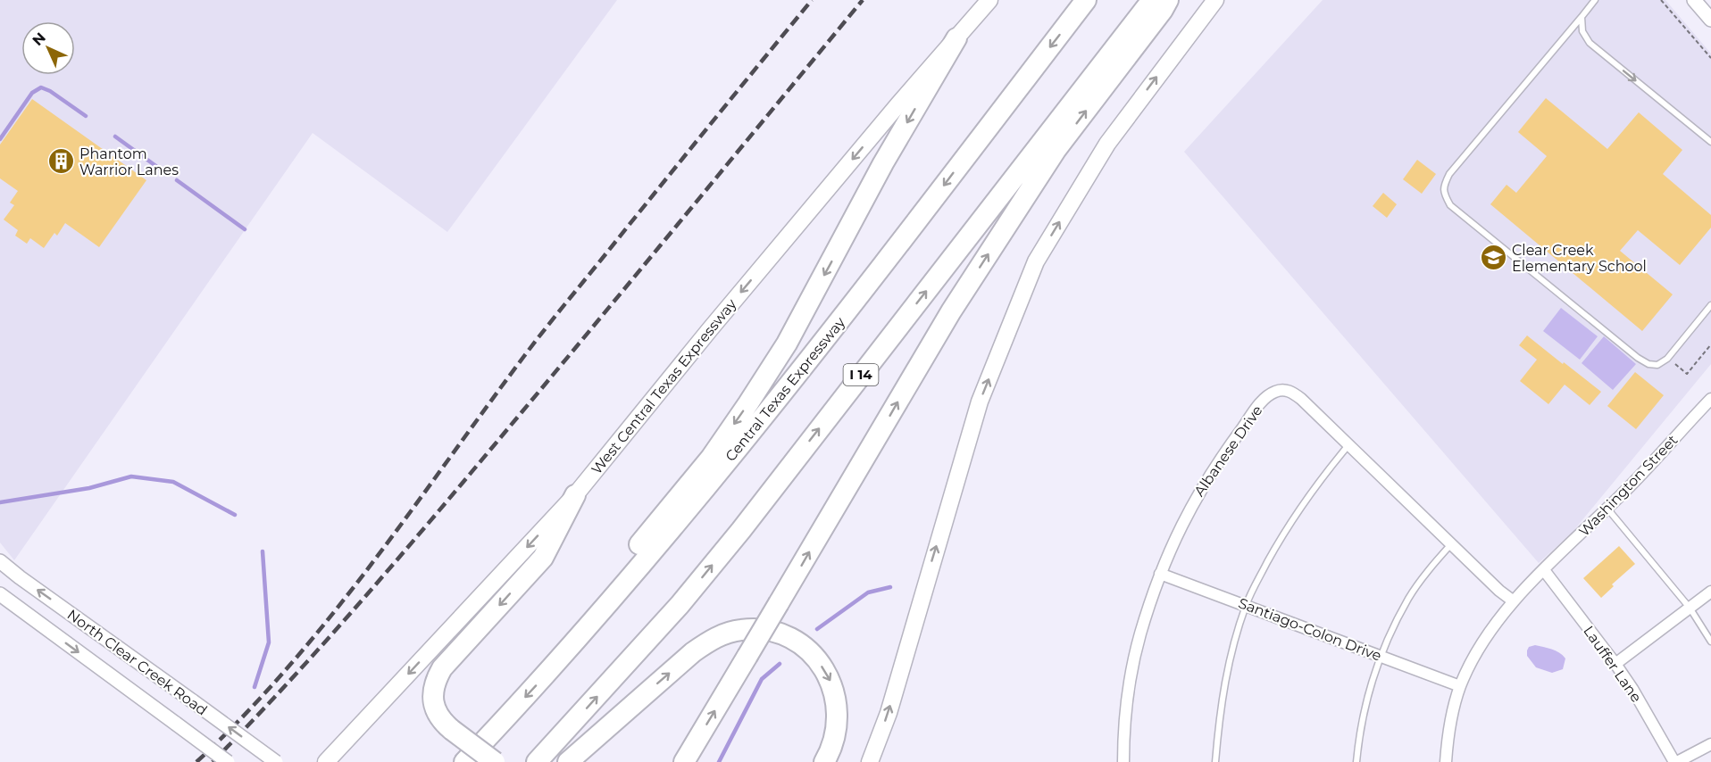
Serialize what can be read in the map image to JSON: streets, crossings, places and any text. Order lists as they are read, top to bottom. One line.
{"streets":{"highway":["I 14","Central Texas Expressway"],"main road":["West Central Texas Expressway"],"street":["Albanese Drive","Washington Street","Santiago-Colon Drive","North Clear Creek Road","Lauffer Lane"]},"crossings":[["Albanese Drive","Washington Street"],["Albanese Drive","Santiago-Colon Drive"],["Washington Street","Santiago-Colon Drive"],["Washington Street","Lauffer Lane"]],"one_way":["West Central Texas Expressway"],"places":{"building":["Phantom Warrior Lanes"],"school or university":["Clear Creek Elementary School"]},"north":"top left"}
